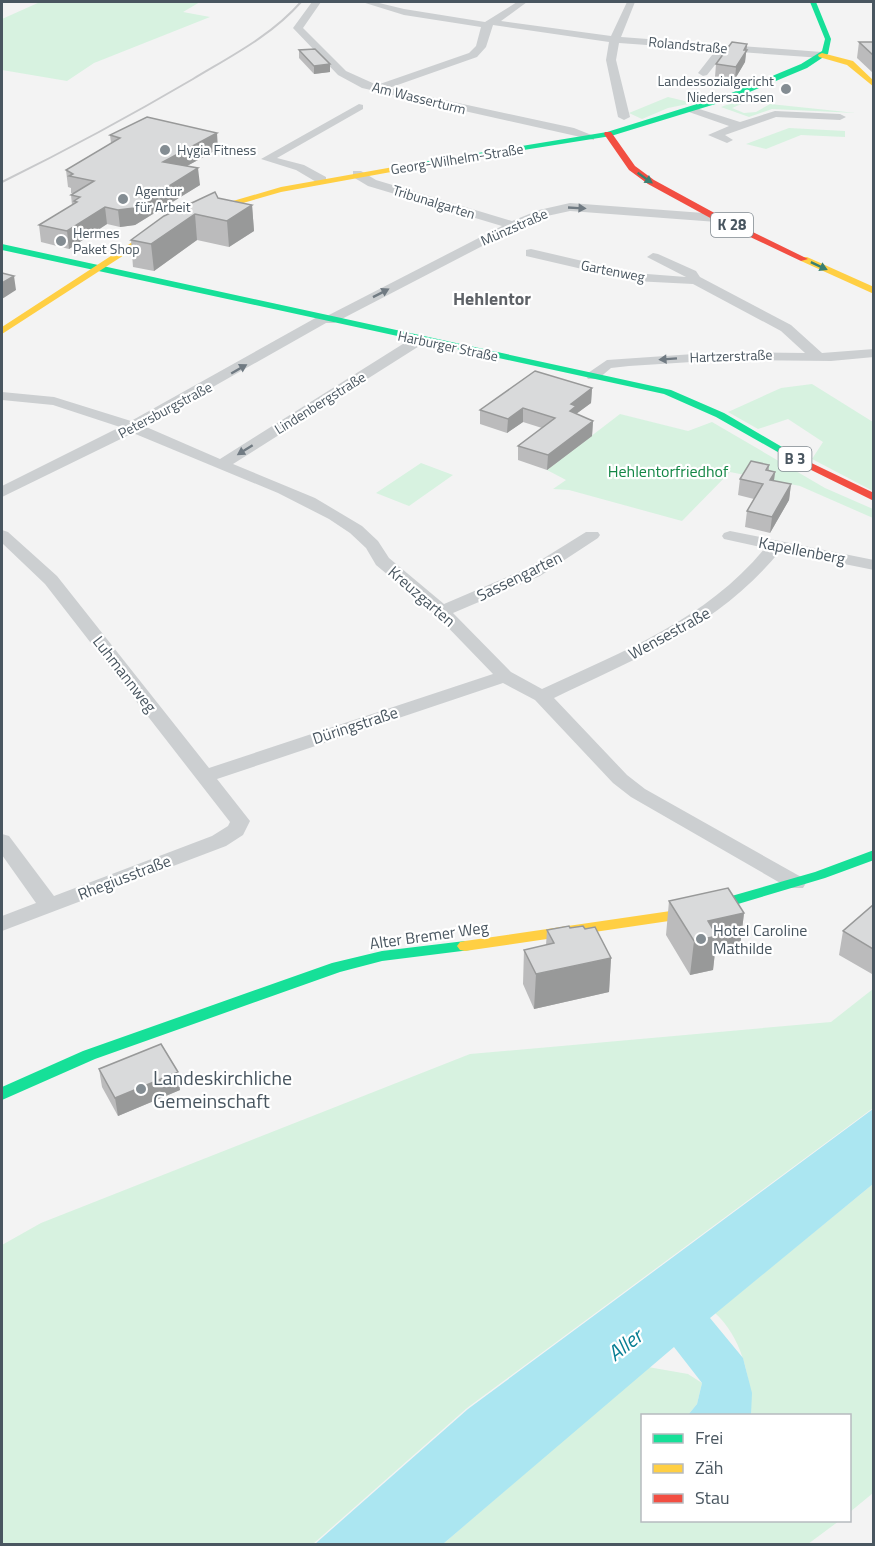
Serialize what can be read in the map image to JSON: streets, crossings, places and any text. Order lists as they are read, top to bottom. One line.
{"streets":{"main road":["Georg-Wilhelm-Straße","K 28","Harburger Straße","B 3","Alter Bremer Weg"],"street":["Rolandstraße","Am Wasserturm","Tribunalgarten","Münzstraße","Gartenweg","Hartzerstraße","Lindenbergstraße","Petersburgstraße","Kapellenberg","Sassengarten","Kreuzgarten","Wensestraße","Luhmannweg","Düringstraße","Rhegiusstraße"]},"crossings":[["Rolandstraße","Georg-Wilhelm-Straße"],["Am Wasserturm","Georg-Wilhelm-Straße"],["Georg-Wilhelm-Straße","Tribunalgarten"],["Georg-Wilhelm-Straße","K 28"],["Georg-Wilhelm-Straße","Harburger Straße"],["Tribunalgarten","Münzstraße"],["K 28","Münzstraße"],["Münzstraße","Harburger Straße"],["Münzstraße","Petersburgstraße"],["Gartenweg","Hartzerstraße"],["Harburger Straße","Hartzerstraße"],["Harburger Straße","Lindenbergstraße"],["Harburger Straße","Petersburgstraße"],["Lindenbergstraße","Kreuzgarten"],["Petersburgstraße","Kreuzgarten"],["Kapellenberg","Wensestraße"],["Sassengarten","Kreuzgarten"],["Kreuzgarten","Wensestraße"],["Kreuzgarten","Düringstraße"],["Kreuzgarten","Alter Bremer Weg"],["Luhmannweg","Düringstraße"],["Luhmannweg","Rhegiusstraße"]],"one_way":["Münzstraße","Hartzerstraße","Lindenbergstraße","Petersburgstraße"],"districts":["Hehlentor"],"water":["Aller"],"parks":["Hehlentorfriedhof"],"places":["Landessozialgericht Niedersachsen","Hygia Fitness","Agentur für Arbeit","Hermes Paket Shop","Hotel Caroline Mathilde","Landeskirchliche Gemeinschaft"],"legend":["Frei","Zäh","Stau"]}
